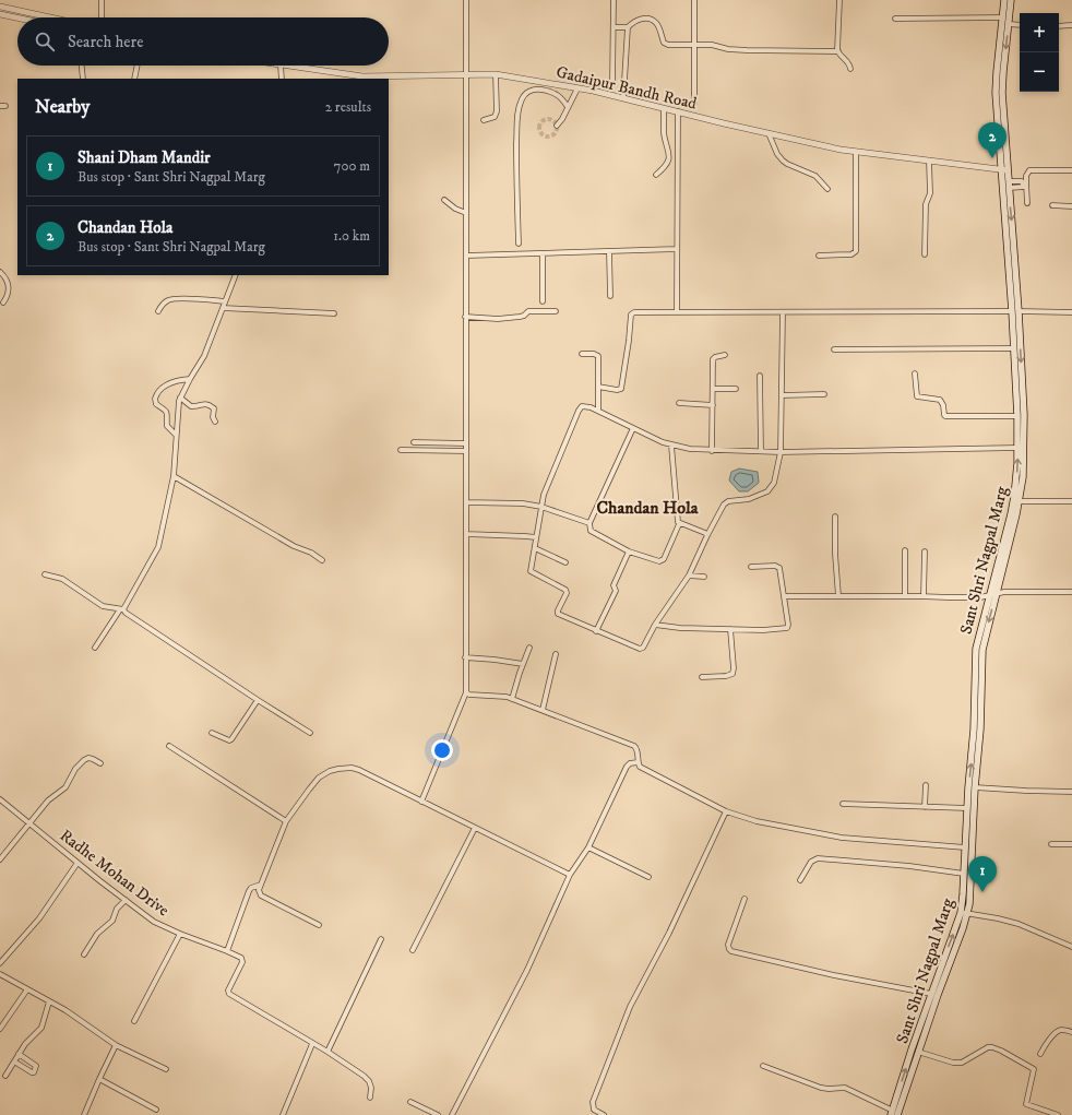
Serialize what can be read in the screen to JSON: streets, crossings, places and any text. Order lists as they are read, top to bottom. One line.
{"streets":{"main road":["Sant Shri Nagpal Marg"],"street":["Gadaipur Bandh Road","Radhe Mohan Drive"]},"crossings":[["Gadaipur Bandh Road","Sant Shri Nagpal Marg"]],"districts":["Chandan Hola"],"page":{"map_buttons":["+","−"],"search":"Search here","heading":["Nearby","2 results"],"pins":["2","1"],"list":[{"mark":"1","name":"Shani Dham Mandir","note":"Bus stop · Sant Shri Nagpal Marg","value":"700 m"},{"mark":"2","name":"Chandan Hola","note":"Bus stop · Sant Shri Nagpal Marg","value":"1.0 km"}]}}
